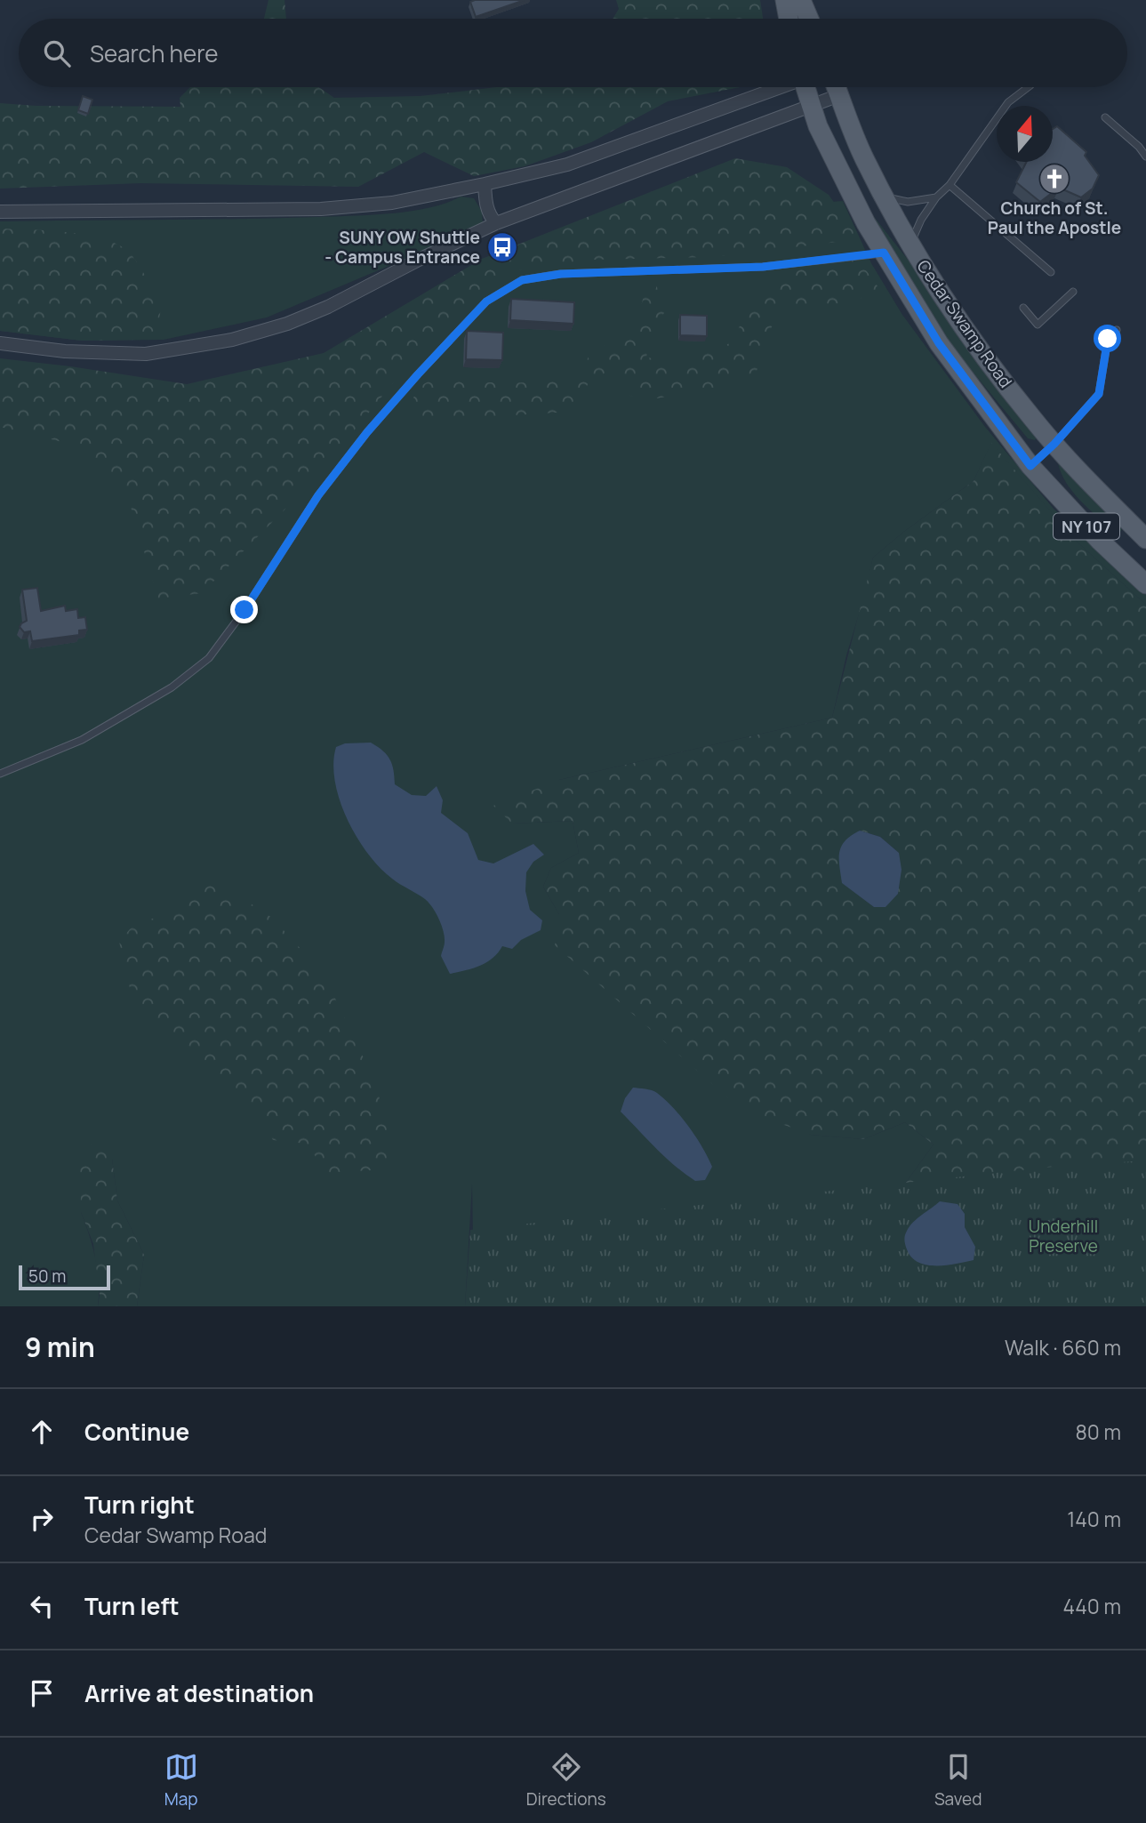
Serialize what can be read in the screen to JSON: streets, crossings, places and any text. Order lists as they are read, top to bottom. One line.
{"streets":{"main road":["Cedar Swamp Road","NY 107"]},"parks":["Underhill Preserve"],"places":{"church":["Church of St. Paul the Apostle"],"bus stop":["SUNY OW Shuttle - Campus Entrance"]},"scale_bar":"50 m","north":"top","page":{"search":"Search here","scale":"50 m","heading":["9 min","Walk · 660 m"],"list":[["Continue","80 m"],["Turn right","Cedar Swamp Road","140 m"],["Turn left","440 m"],"Arrive at destination"],"nav":["Map","Directions","Saved"]}}
